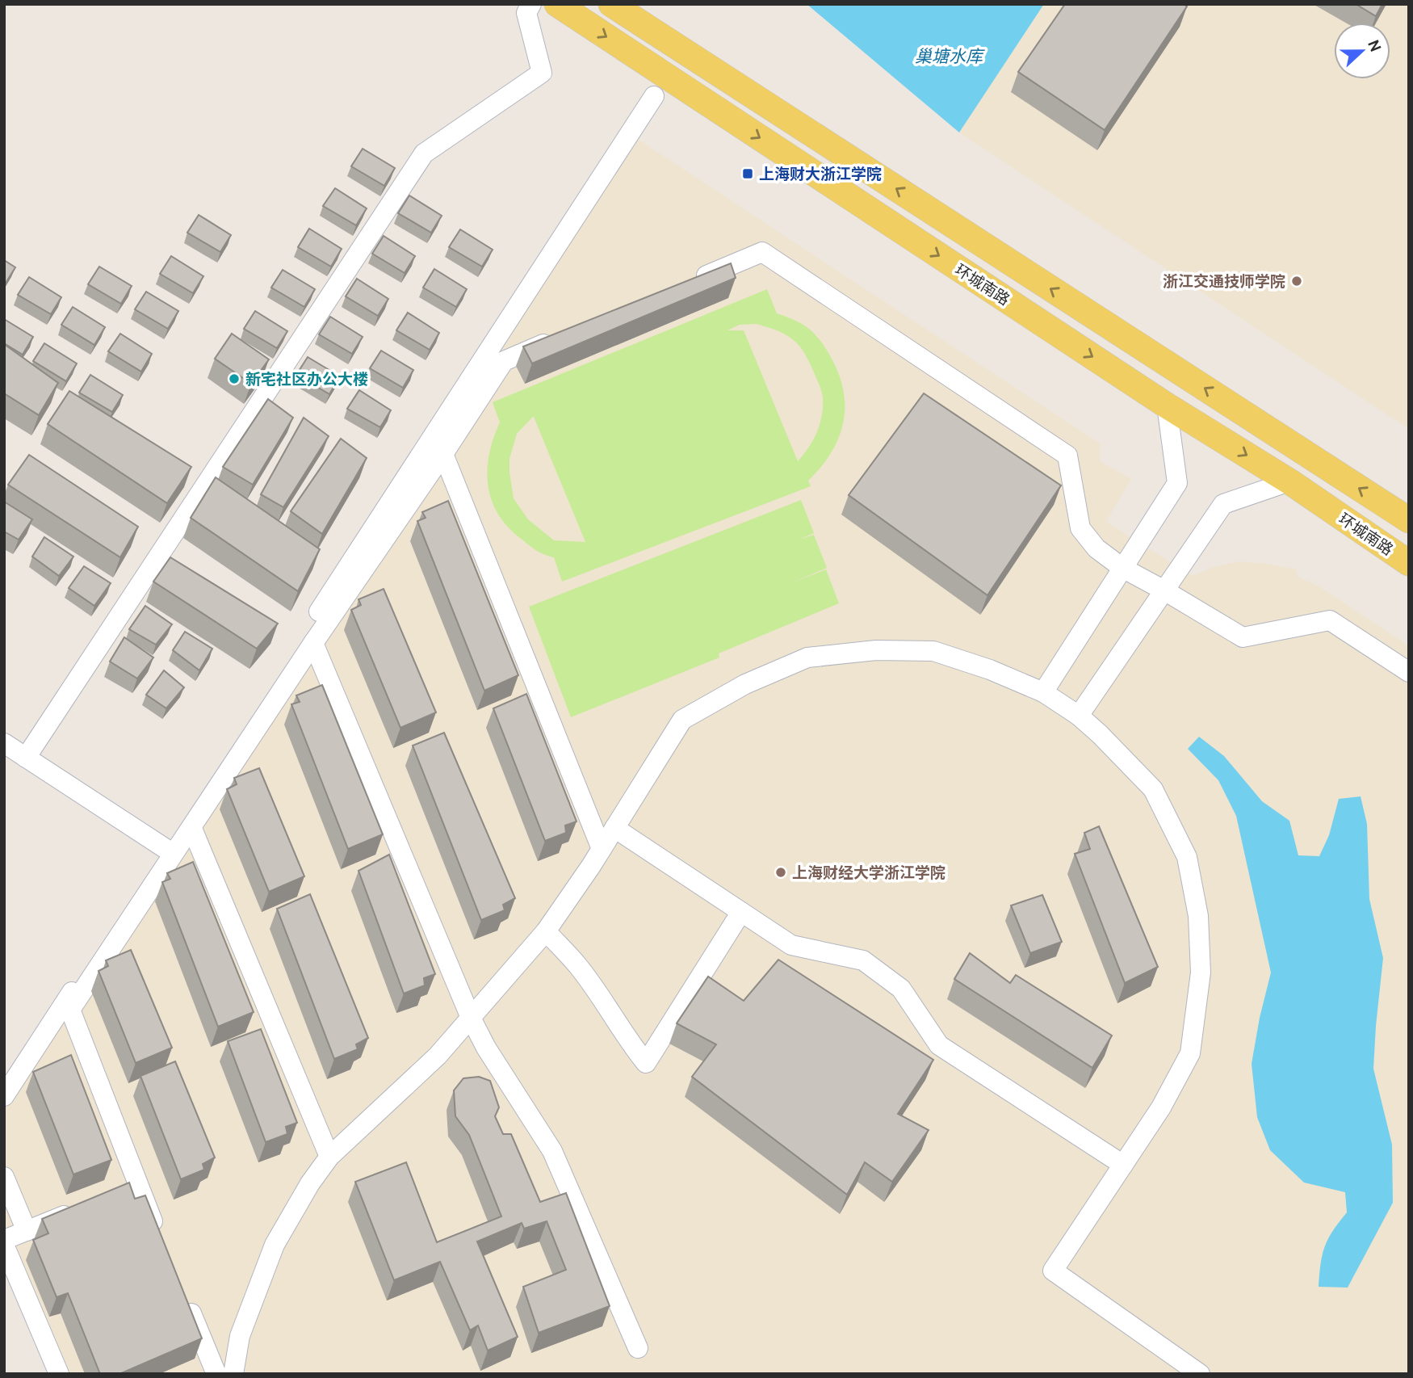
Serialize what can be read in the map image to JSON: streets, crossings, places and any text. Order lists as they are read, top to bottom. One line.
{"streets":{"main road":["环城南路"]},"water":["巢塘水库"],"places":{"transit":["上海财大浙江学院"],"other":["浙江交通技师学院","新宅社区办公大楼","上海财经大学浙江学院"]},"north":"right"}
